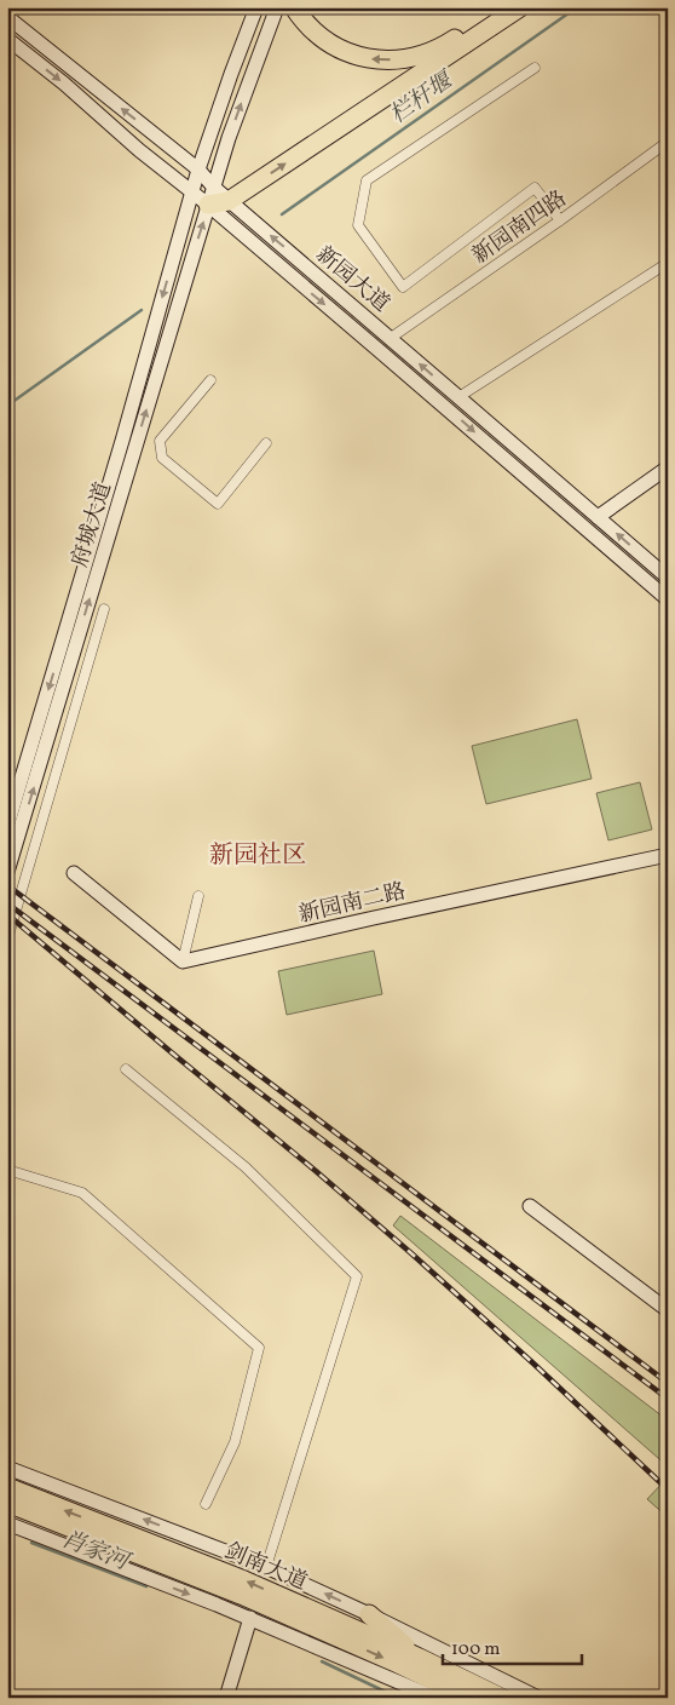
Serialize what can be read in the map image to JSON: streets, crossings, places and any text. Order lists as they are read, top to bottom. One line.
{"streets":{"highway":["剑南大道"],"main road":["新园大道","府城大道","新园南二路"],"street":["新园南四路"]},"crossings":[["新园南四路","新园大道"],["新园大道","府城大道"]],"districts":["新园社区"],"water":["栏杆堰","肖家河"],"scale_bar":"100 m"}
